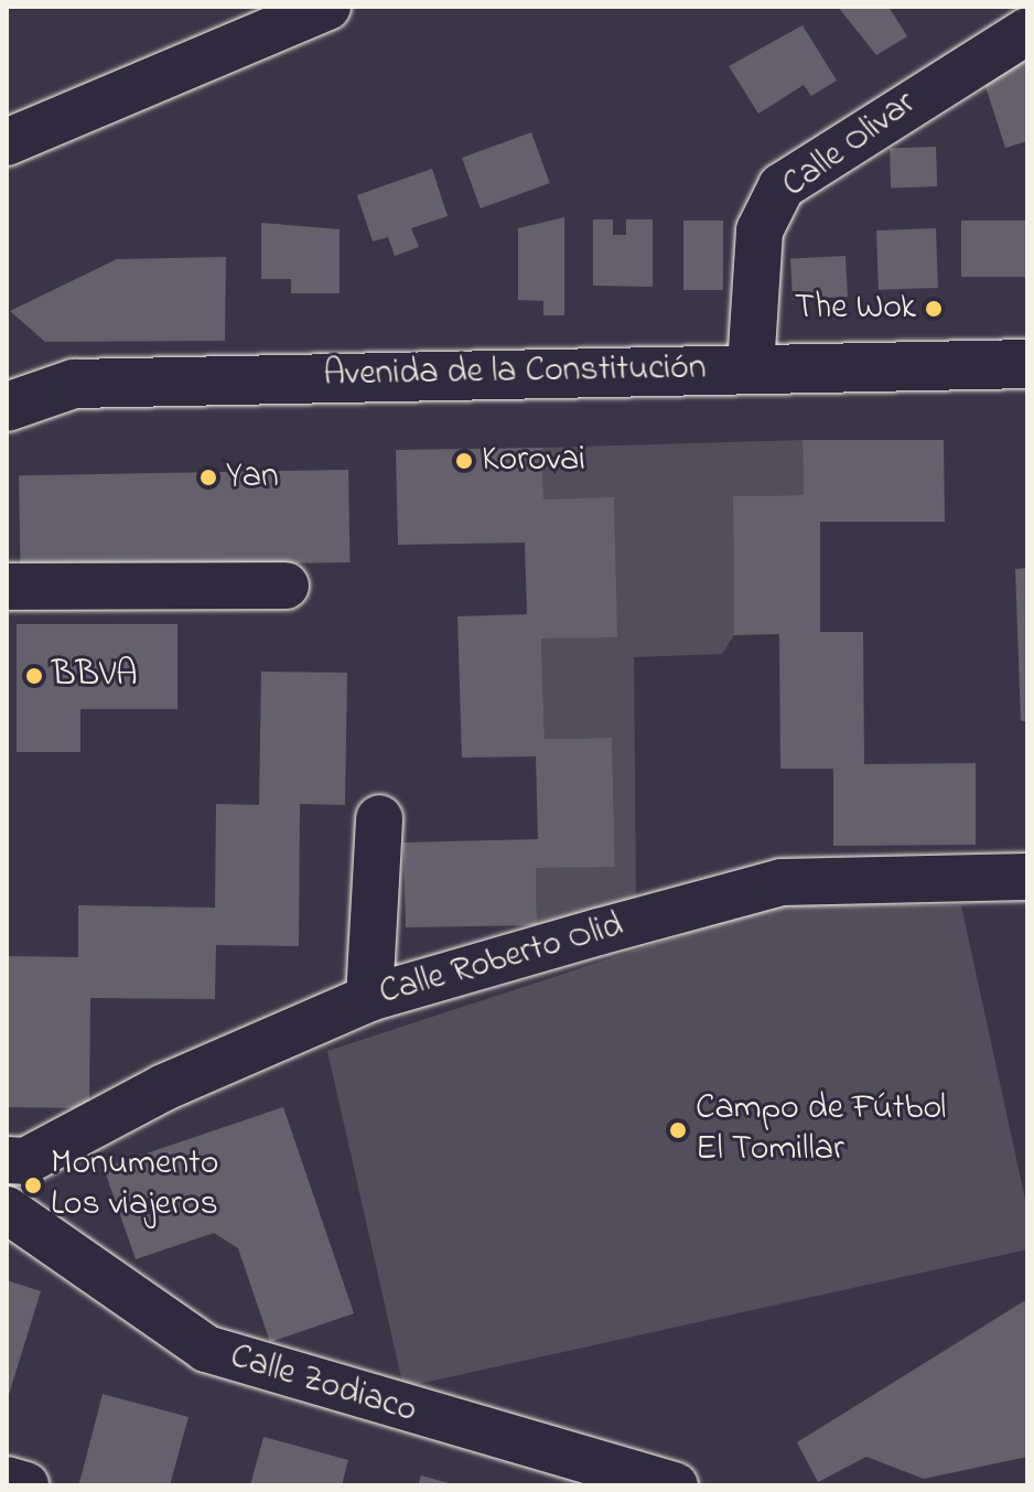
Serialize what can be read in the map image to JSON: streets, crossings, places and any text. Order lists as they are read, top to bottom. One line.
{"streets":{"main road":["Avenida de la Constitución"],"street":["Calle Olivar","Calle Roberto Olid","Calle Zodiaco"]},"crossings":[["Calle Olivar","Avenida de la Constitución"]],"places":["The Wok","Korovai","Yan","BBVA","Campo de Fútbol El Tomillar","Monumento Los viajeros"]}
